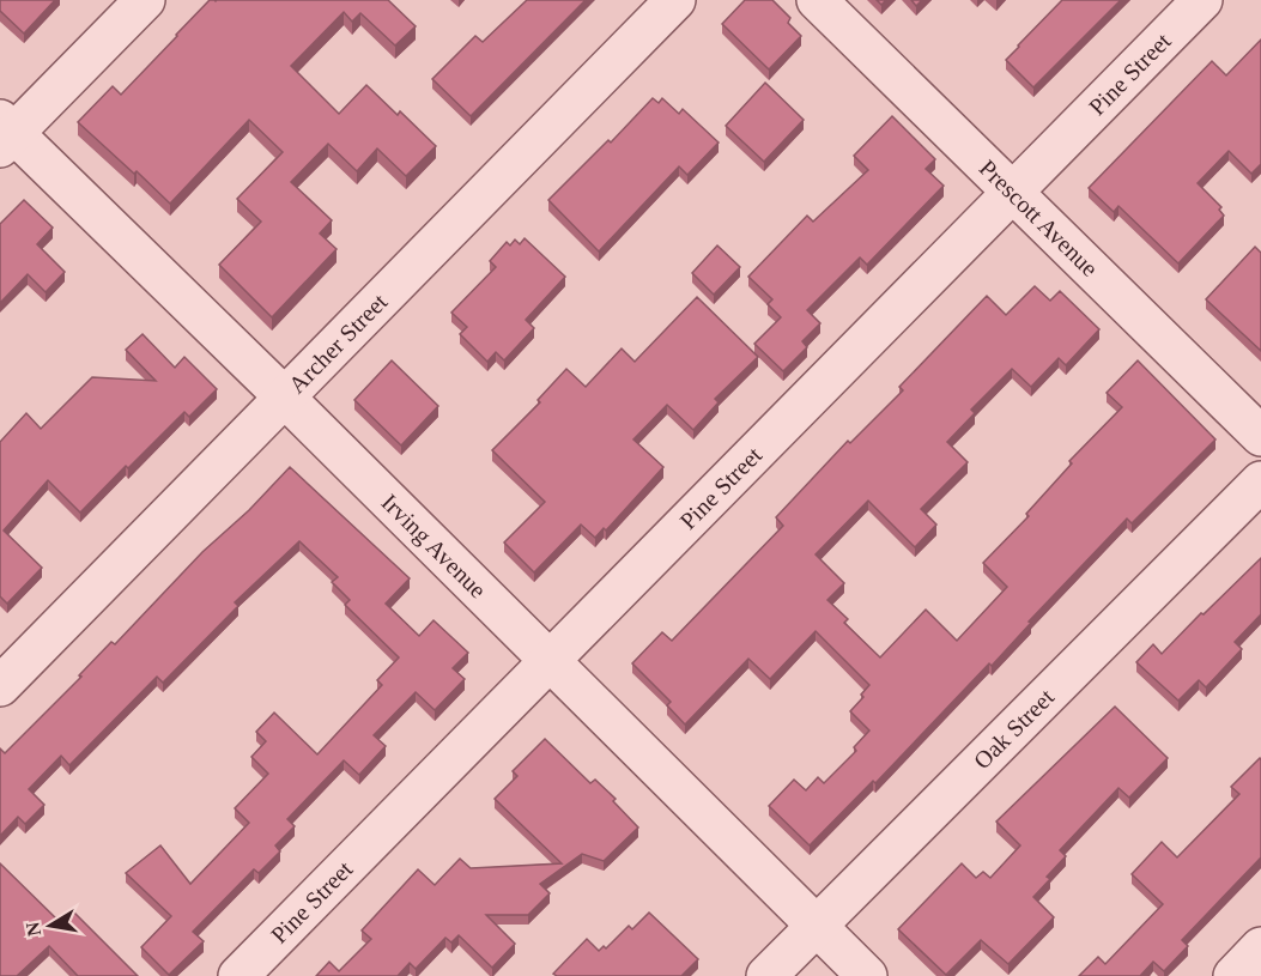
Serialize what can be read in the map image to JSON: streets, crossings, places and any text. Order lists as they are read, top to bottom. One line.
{"streets":{"street":["Pine Street","Prescott Avenue","Archer Street","Irving Avenue","Oak Street"]},"crossings":[["Pine Street","Prescott Avenue"],["Pine Street","Irving Avenue"],["Archer Street","Irving Avenue"],["Irving Avenue","Oak Street"]],"north":"left"}
